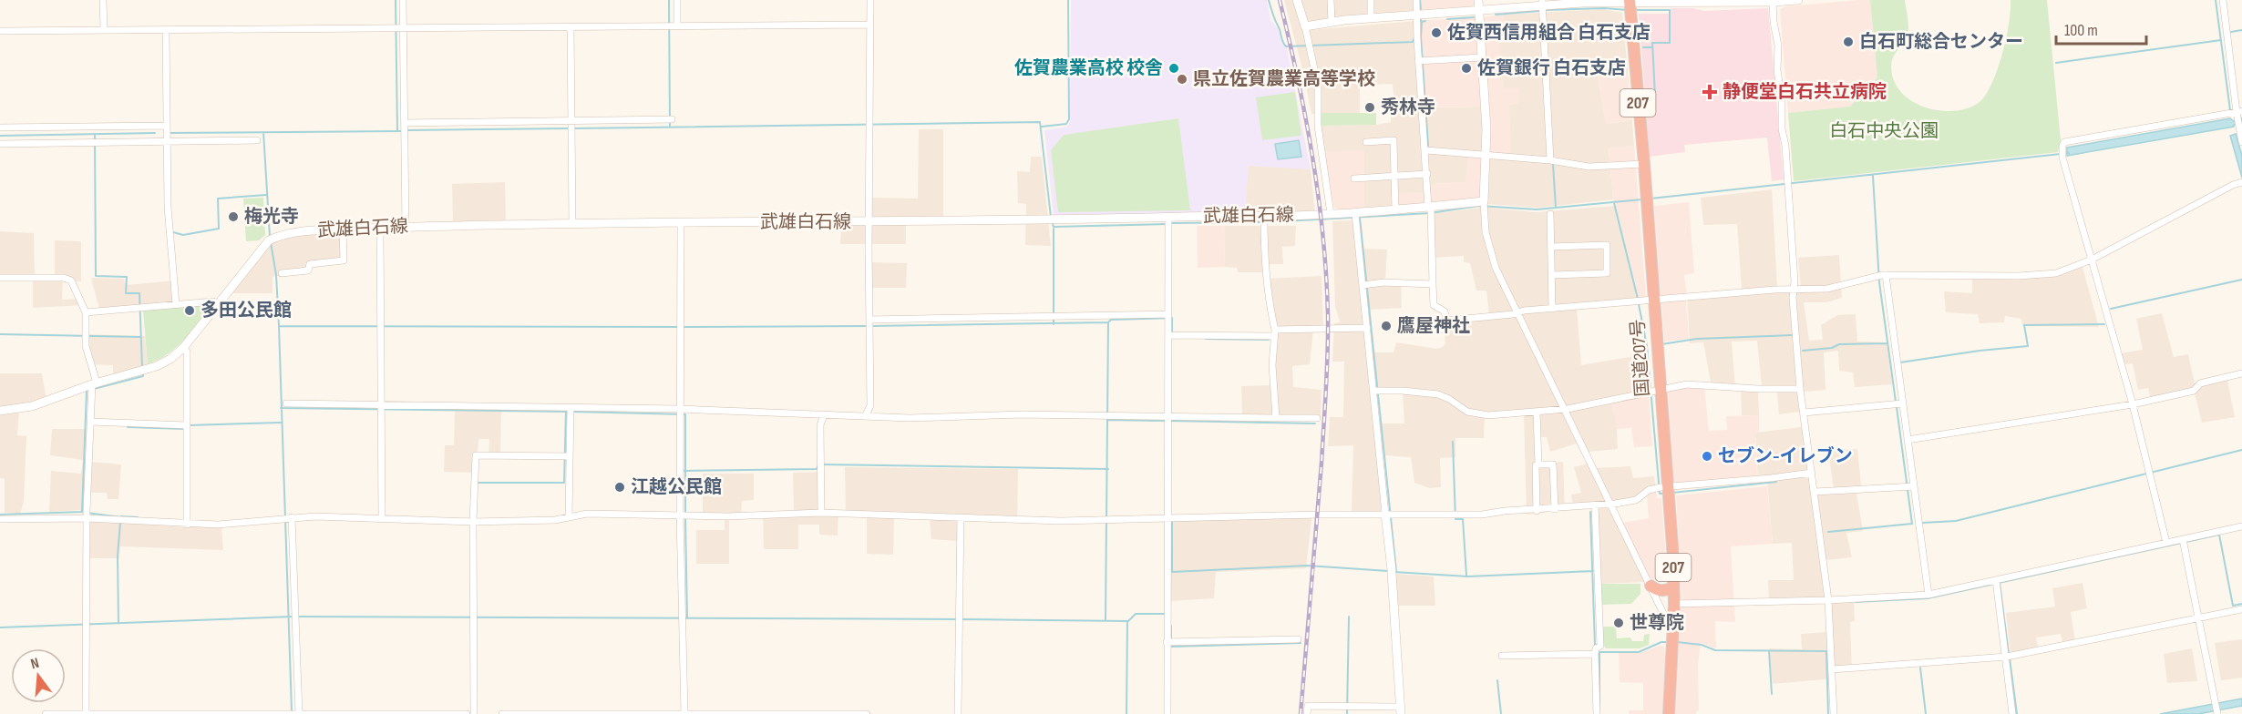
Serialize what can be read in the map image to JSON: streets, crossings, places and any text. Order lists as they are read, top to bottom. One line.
{"streets":{"highway":["207","国道207号"],"main road":["武雄白石線"]},"parks":["白石中央公園"],"places":{"other":["佐賀西信用組合 白石支店","白石町総合センター","佐賀農業高校 校舎","佐賀銀行 白石支店","県立佐賀農業高等学校","秀林寺","梅光寺","多田公民館","鷹屋神社","セブン-イレブン","江越公民館","世尊院"],"health":["静便堂白石共立病院"]},"scale_bar":"100 m","north":"top"}
